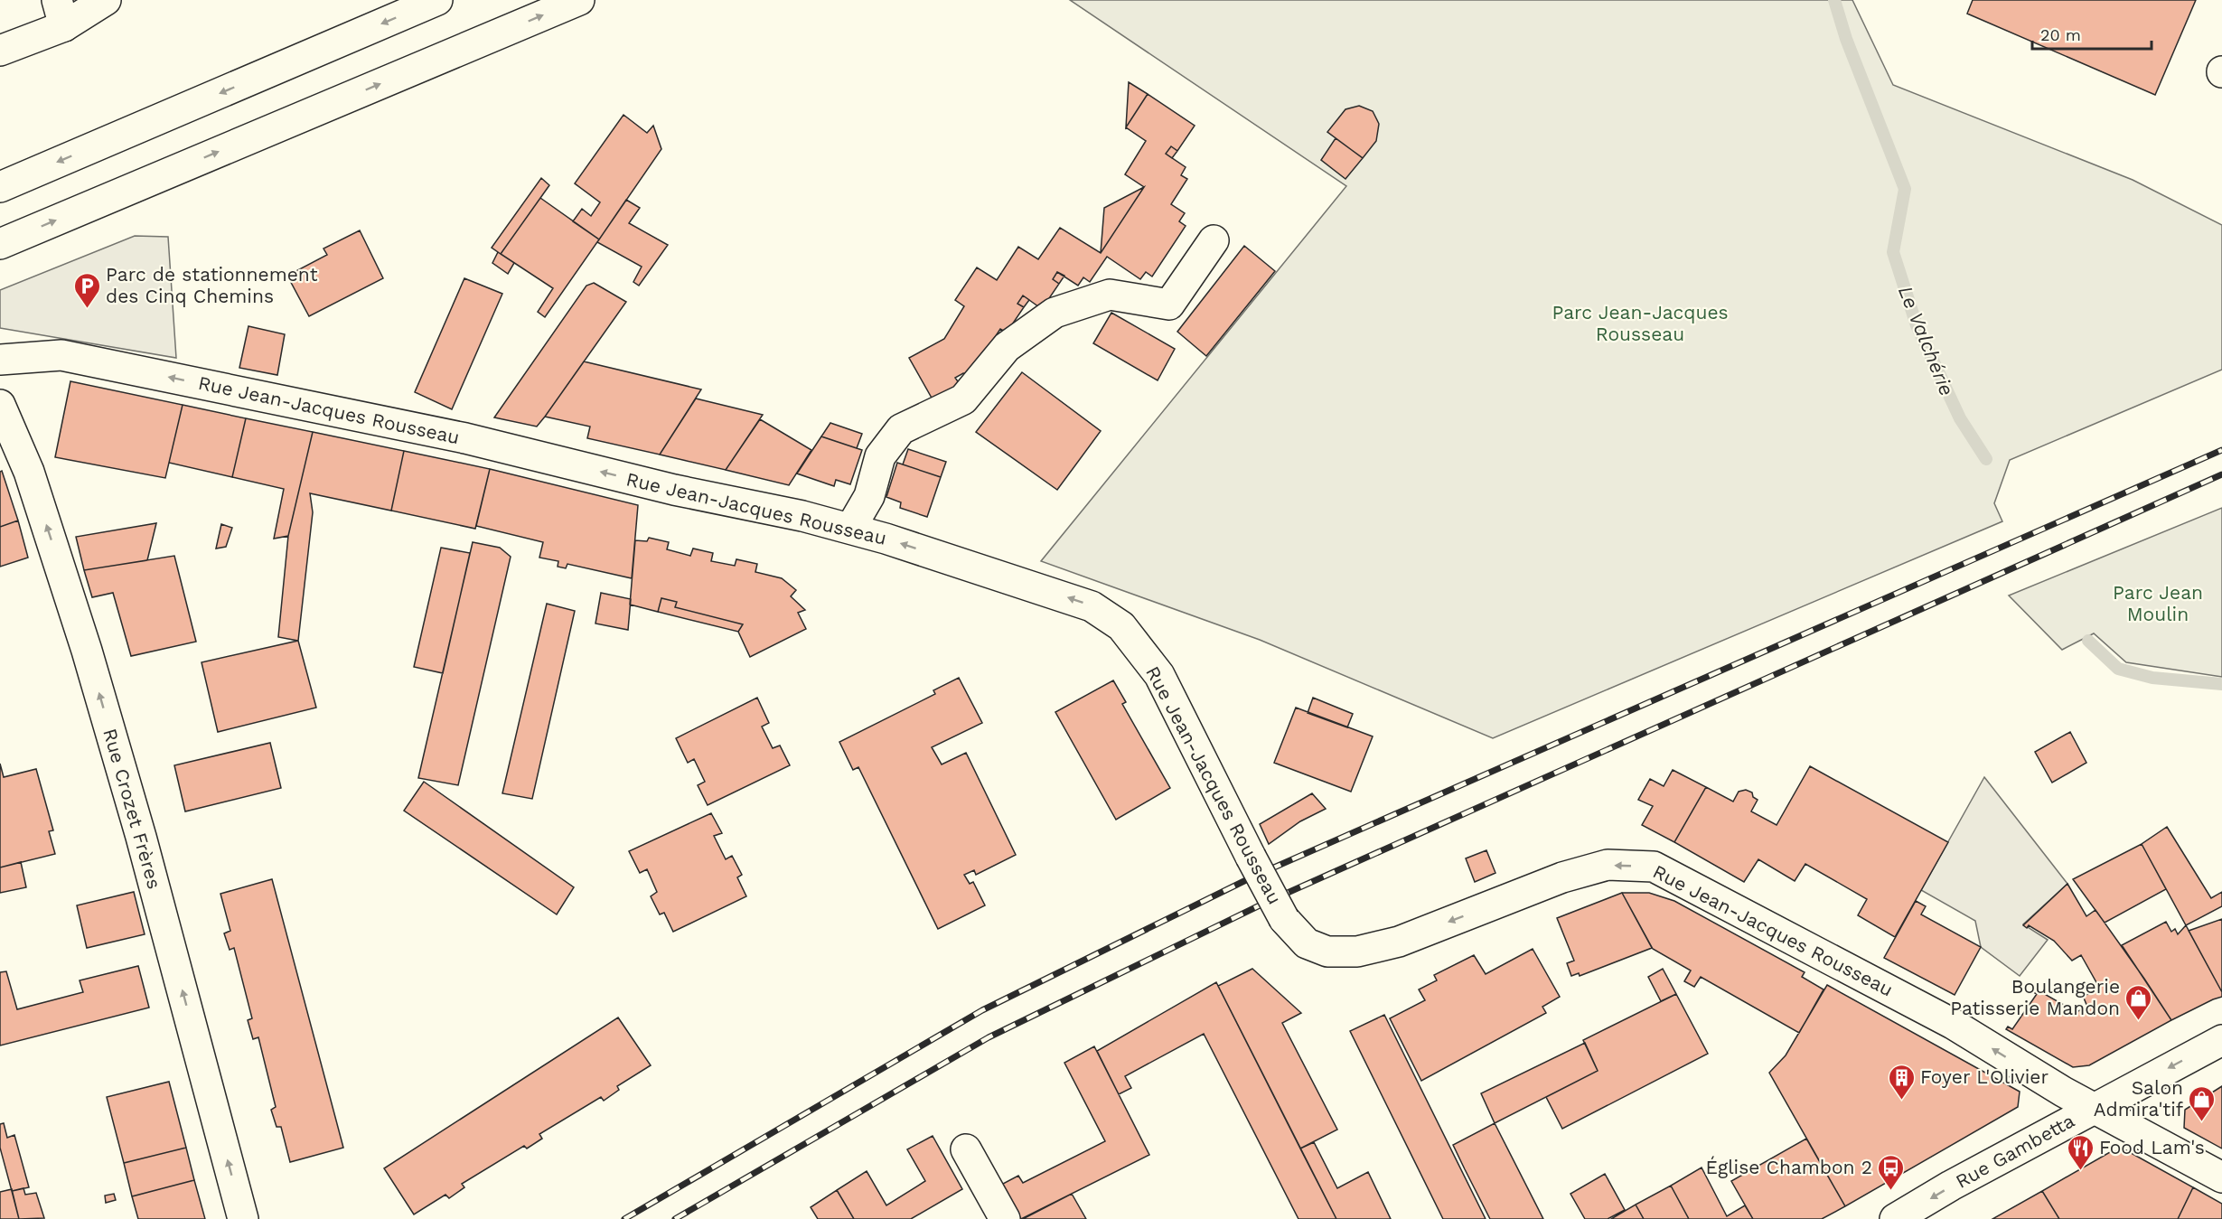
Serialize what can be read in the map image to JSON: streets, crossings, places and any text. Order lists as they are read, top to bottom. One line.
{"streets":{"main road":["Rue Jean-Jacques Rousseau","Rue Crozet Frères","Rue Gambetta"]},"crossings":[["Rue Jean-Jacques Rousseau","Rue Gambetta"]],"one_way":["Rue Jean-Jacques Rousseau","Rue Crozet Frères","Rue Gambetta"],"water":["Le Valchérie"],"parks":["Parc Jean-Jacques Rousseau","Parc Jean Moulin"],"places":{"parking":["Parc de stationnement des Cinq Chemins"],"shop":["Boulangerie Patisserie Mandon","Salon Admira'tif"],"building":["Foyer L'Olivier"],"restaurant":["Food Lam's"],"bus stop":["Église Chambon 2"]},"scale_bar":"20 m"}
